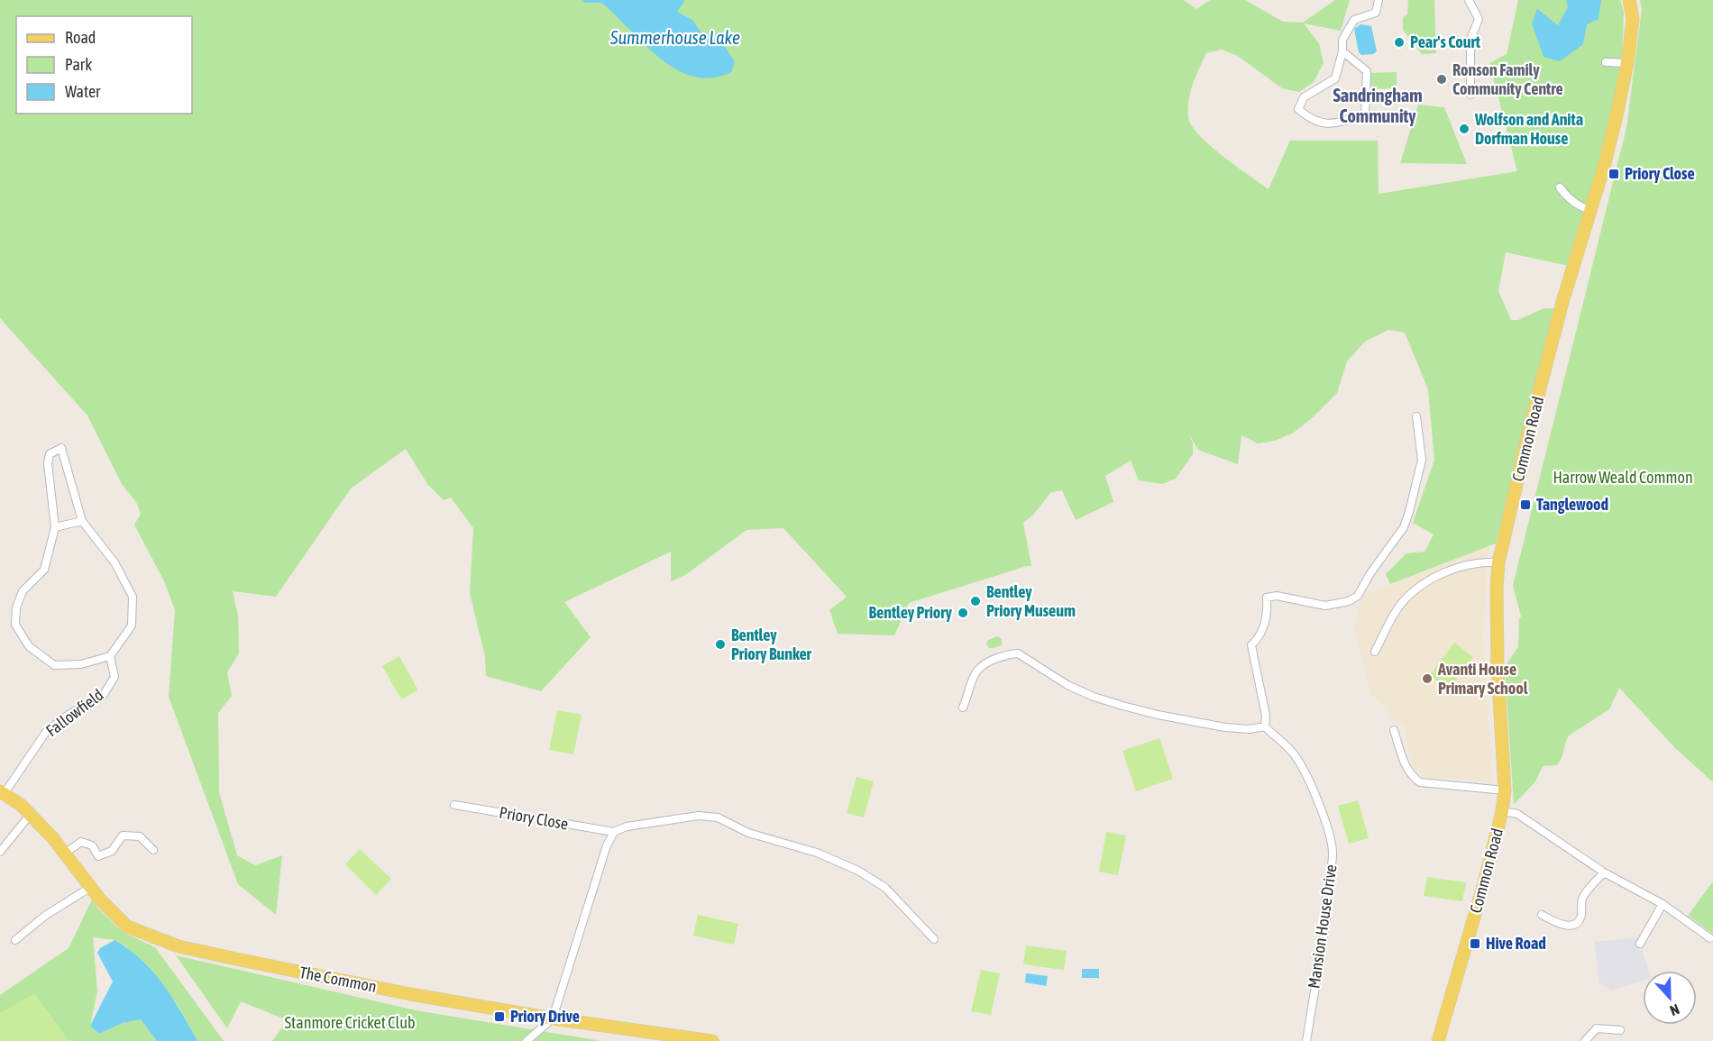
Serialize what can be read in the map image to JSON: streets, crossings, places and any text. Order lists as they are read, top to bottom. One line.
{"streets":{"main road":["Common Road","The Common"],"street":["Fallowfield","Priory Close","Mansion House Drive"]},"crossings":[["Fallowfield","The Common"]],"districts":["Sandringham Community"],"water":["Summerhouse Lake"],"parks":["Harrow Weald Common","Stanmore Cricket Club"],"places":{"other":["Pear's Court","Ronson Family Community Centre","Wolfson and Anita Dorfman House","Bentley Priory Museum","Bentley Priory","Bentley Priory Bunker","Avanti House Primary School"],"transit":["Priory Close","Tanglewood","Hive Road","Priory Drive"]},"legend":["Road","Park","Water"],"north":"bottom"}
